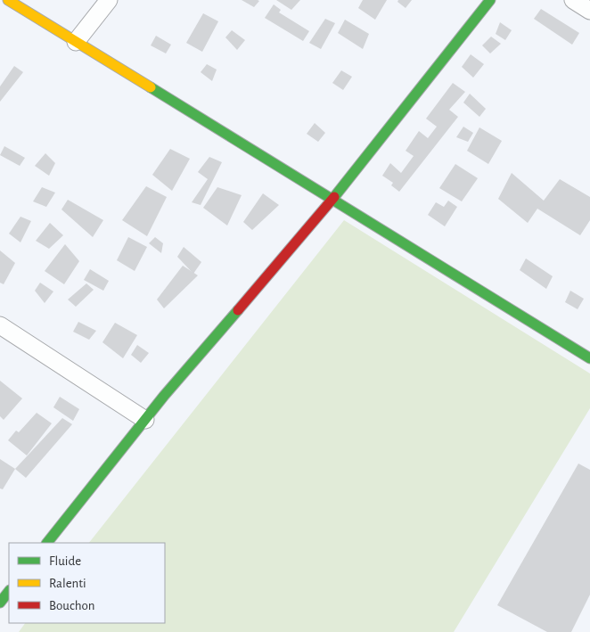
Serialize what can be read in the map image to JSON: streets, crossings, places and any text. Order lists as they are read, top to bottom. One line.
{"legend":["Fluide","Ralenti","Bouchon"]}
